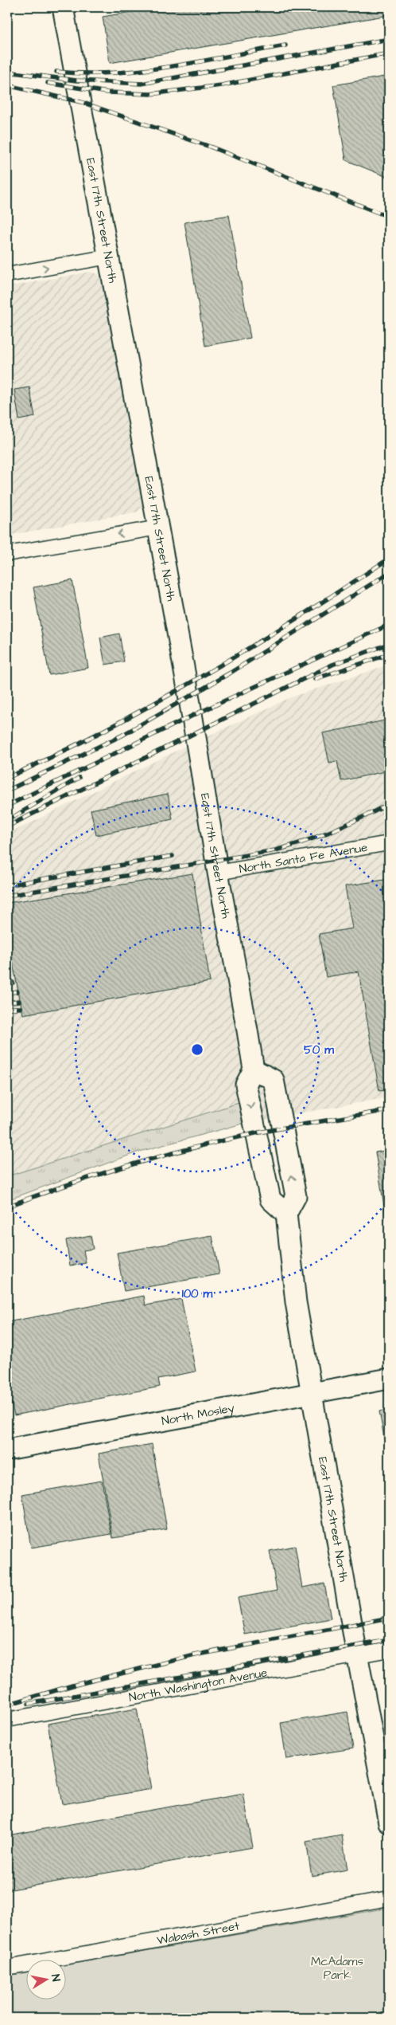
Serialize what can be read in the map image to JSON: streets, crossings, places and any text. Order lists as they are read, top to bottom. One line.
{"streets":{"street":["East 17th Street North","North Santa Fe Avenue","North Mosley","North Washington Avenue","Wabash Street"]},"crossings":[["East 17th Street North","North Santa Fe Avenue"],["East 17th Street North","North Mosley"],["East 17th Street North","North Washington Avenue"]],"parks":["McAdams Park"],"north":"right","rings":["50 m","100 m"]}
